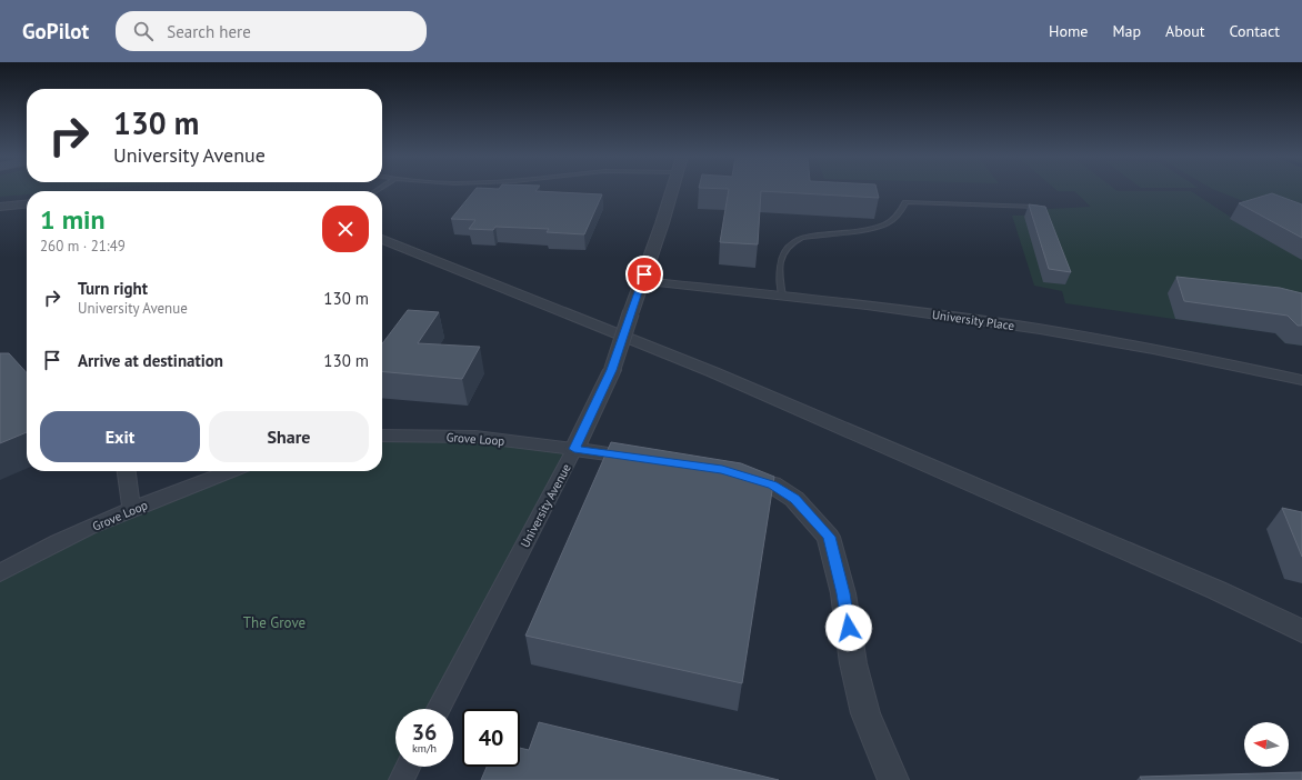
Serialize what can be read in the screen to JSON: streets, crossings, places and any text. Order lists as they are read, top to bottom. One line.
{"streets":{"street":["University Place","Grove Loop","University Avenue"]},"crossings":[["University Place","University Avenue"],["Grove Loop","University Avenue"]],"parks":["The Grove"],"north":"left","page":{"header":"GoPilot","search":"Search here","nav":["Home","Map","About","Contact"],"turn":["130 m","University Avenue"],"heading":["1 min","260 m · 21:49"],"list":[{"name":"Turn right","note":"University Avenue","value":"130 m"},{"name":"Arrive at destination","value":"130 m"}],"buttons":["Exit","Share"],"speed":"36 km/h","limit":"40"}}
